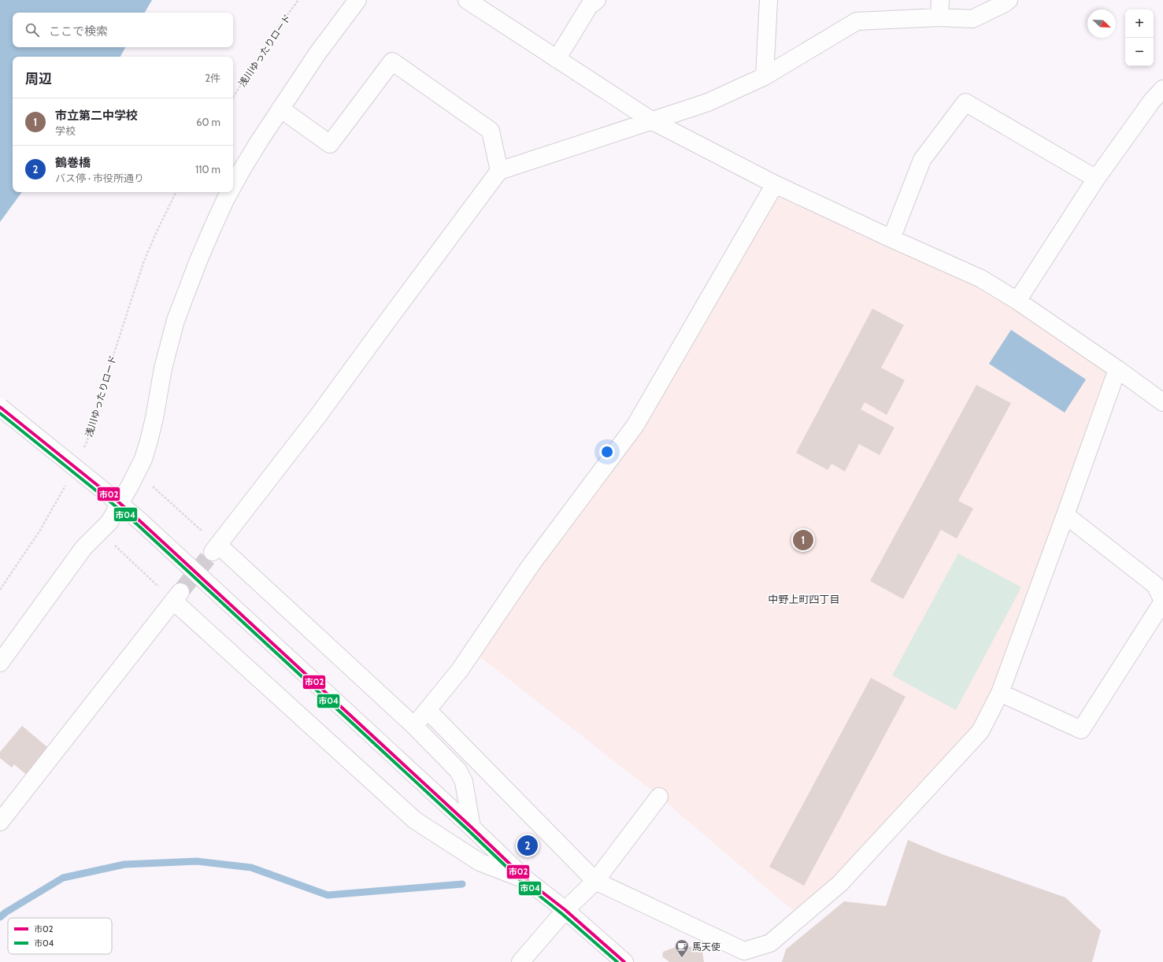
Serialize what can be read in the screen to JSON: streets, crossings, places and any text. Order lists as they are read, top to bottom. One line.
{"streets":{"path":["浅川ゆったりロード"]},"districts":["中野上町四丁目"],"places":{"cafe":["馬天使"]},"lines":["transit line 市02","transit line 市04"],"legend":["市02","市04"],"north":"bottom right","page":{"map_buttons":["+","−"],"search":"ここで検索","heading":["周辺","2件"],"list":[{"mark":"1","name":"市立第二中学校","note":"学校","value":"60 m"},{"mark":"2","name":"鶴巻橋","note":"バス停 · 市役所通り","value":"110 m"}],"pins":["1","2"]}}
